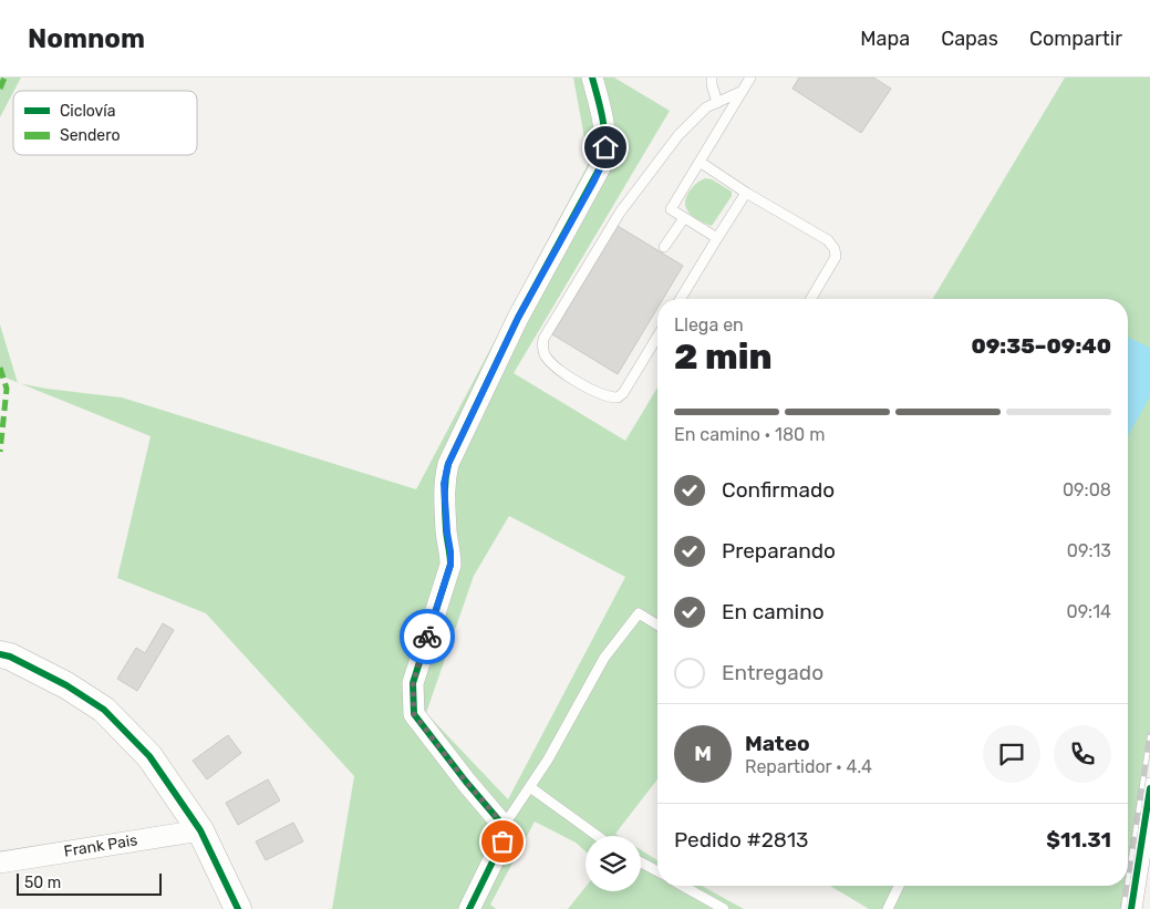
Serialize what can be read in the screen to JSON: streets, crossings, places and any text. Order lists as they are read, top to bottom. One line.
{"streets":{"street":["Frank Pais"]},"legend":["Ciclovía","Sendero"],"scale_bar":"50 m","page":{"header":"Nomnom","nav":["Mapa","Capas","Compartir"],"heading":["2 min","Llega en","09:35–09:40"],"panel":["Mateo","Repartidor · 4.4","Pedido #2813","$11.31"],"bar":"En camino · 180 m","list":[["Confirmado","09:08"],["Preparando","09:13"],["En camino","09:14"],"Entregado"],"round":"M","scale":"50 m"}}
